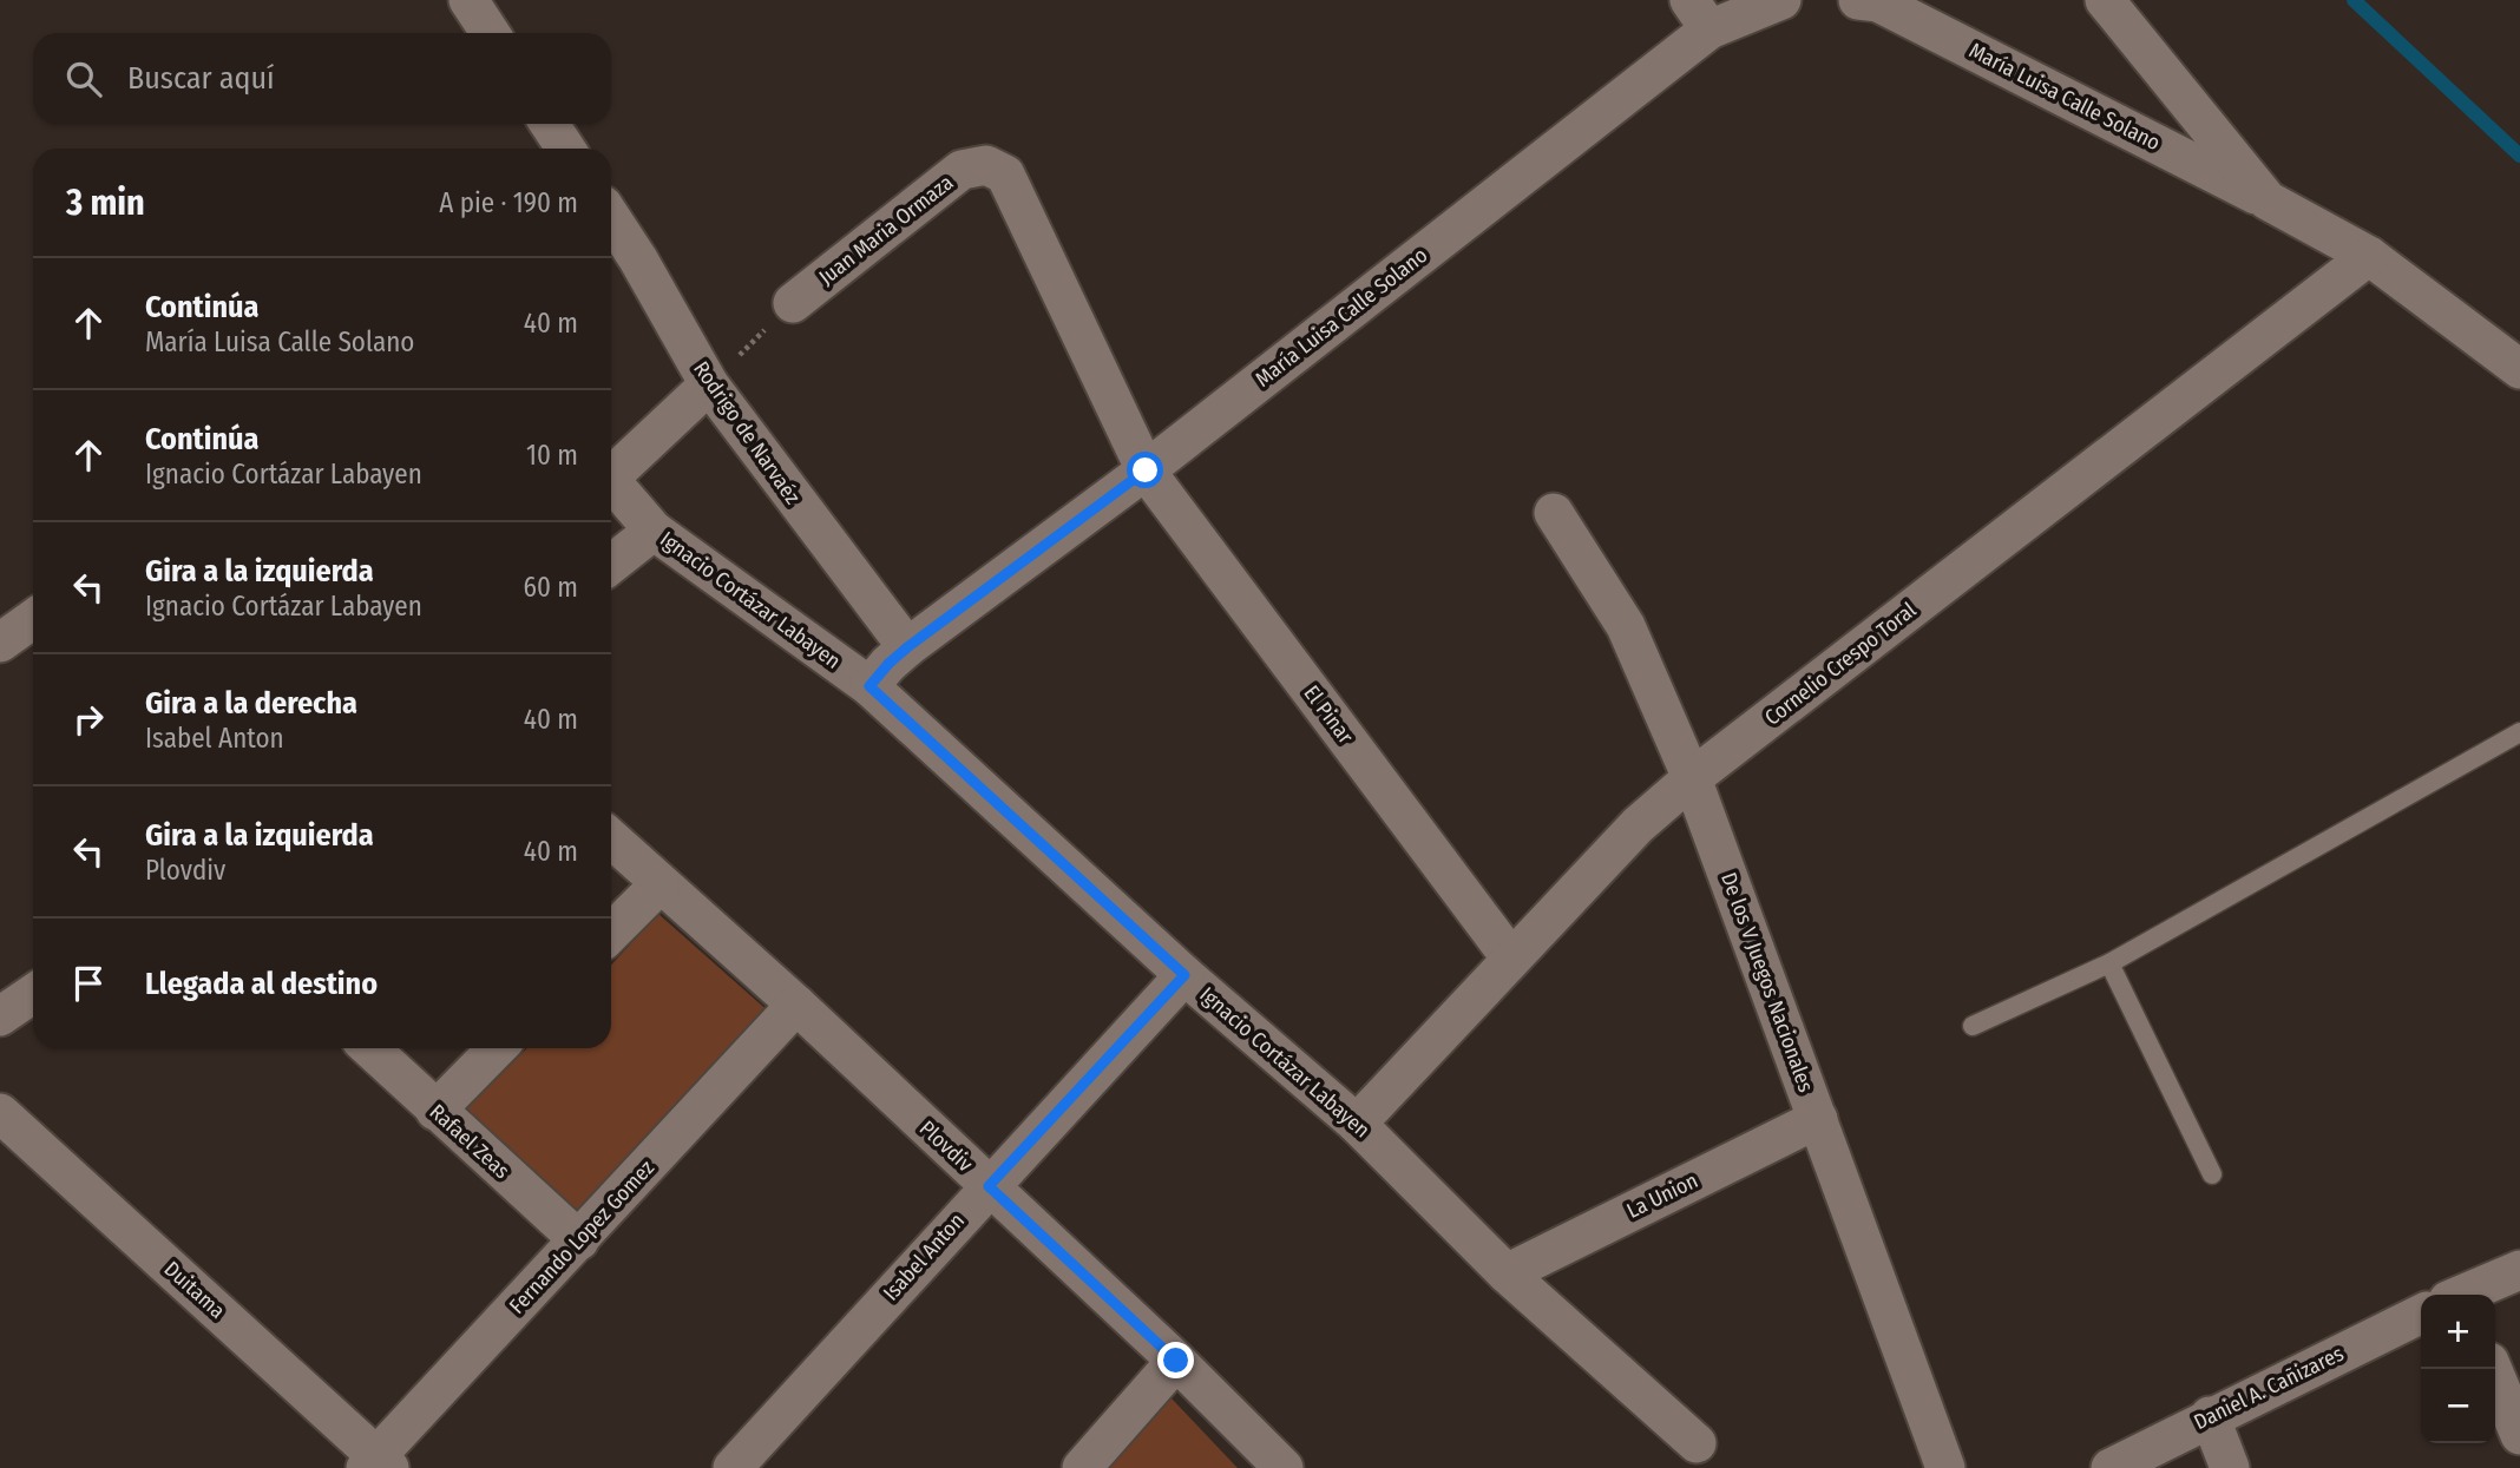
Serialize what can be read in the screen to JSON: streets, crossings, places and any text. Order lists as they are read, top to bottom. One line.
{"streets":{"street":["María Luisa Calle Solano","Juan Maria Ormaza","Rodrigo de Narvaéz","Ignacio Cortázar Labayen","Cornelio Crespo Toral","El Pinar","De los V Juegos Nacionales","Rafael Zeas","Plovdiv","La Union","Fernando Lopez Gomez","Isabel Anton","Duitama","Daniel A. Cañizares"]},"crossings":[["María Luisa Calle Solano","Juan Maria Ormaza"],["María Luisa Calle Solano","Rodrigo de Narvaéz"],["María Luisa Calle Solano","Cornelio Crespo Toral"],["María Luisa Calle Solano","El Pinar"],["Juan Maria Ormaza","El Pinar"],["Ignacio Cortázar Labayen","Cornelio Crespo Toral"],["Ignacio Cortázar Labayen","La Union"],["Ignacio Cortázar Labayen","Isabel Anton"],["Cornelio Crespo Toral","El Pinar"],["Cornelio Crespo Toral","De los V Juegos Nacionales"],["De los V Juegos Nacionales","La Union"],["Rafael Zeas","Fernando Lopez Gomez"],["Plovdiv","Fernando Lopez Gomez"],["Plovdiv","Isabel Anton"],["Fernando Lopez Gomez","Duitama"]],"page":{"search":"Buscar aquí","heading":["3 min","A pie · 190 m"],"list":[["Continúa","María Luisa Calle Solano","40 m"],["Continúa","Ignacio Cortázar Labayen","10 m"],["Gira a la izquierda","Ignacio Cortázar Labayen","60 m"],["Gira a la derecha","Isabel Anton","40 m"],["Gira a la izquierda","Plovdiv","40 m"],"Llegada al destino"],"map_buttons":["+","−"]}}
